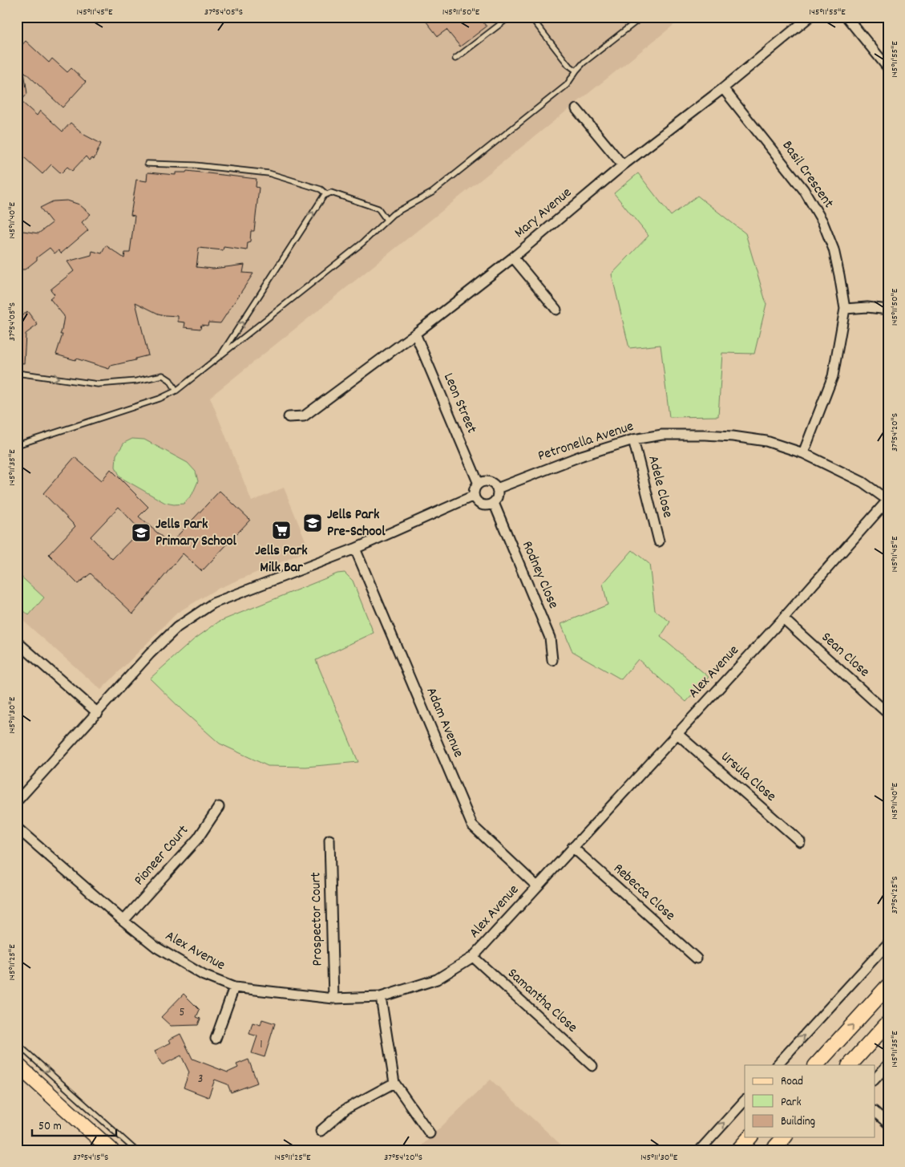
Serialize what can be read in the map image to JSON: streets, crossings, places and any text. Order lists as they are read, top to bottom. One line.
{"streets":{"street":["Basil Crescent","Mary Avenue","Leon Street","Petronella Avenue","Adele Close","Rodney Close","Sean Close","Alex Avenue","Adam Avenue","Ursula Close","Pioneer Court","Rebecca Close","Prospector Court","Samantha Close"]},"crossings":[["Basil Crescent","Mary Avenue"],["Basil Crescent","Petronella Avenue"],["Mary Avenue","Leon Street"],["Leon Street","Petronella Avenue"],["Leon Street","Rodney Close"],["Petronella Avenue","Adele Close"],["Petronella Avenue","Rodney Close"],["Petronella Avenue","Alex Avenue"],["Sean Close","Alex Avenue"],["Alex Avenue","Adam Avenue"],["Alex Avenue","Ursula Close"],["Alex Avenue","Pioneer Court"],["Alex Avenue","Rebecca Close"],["Alex Avenue","Prospector Court"],["Alex Avenue","Samantha Close"]],"places":{"school or university":["Jells Park Pre-School","Jells Park Primary School"],"supermarket":["Jells Park Milk Bar"]},"house_numbers":["5","1","3"],"legend":["Road","Park","Building"],"scale_bar":"50 m","coordinates":["145°11'45\"E","37°54'05\"S","145°11'50\"E","145°11'55\"E","145°11'40\"E","37°54'20\"S","145°11'35\"E","145°11'30\"E","37°54'25\"S","145°11'25\"E","37°54'15\"S"]}
